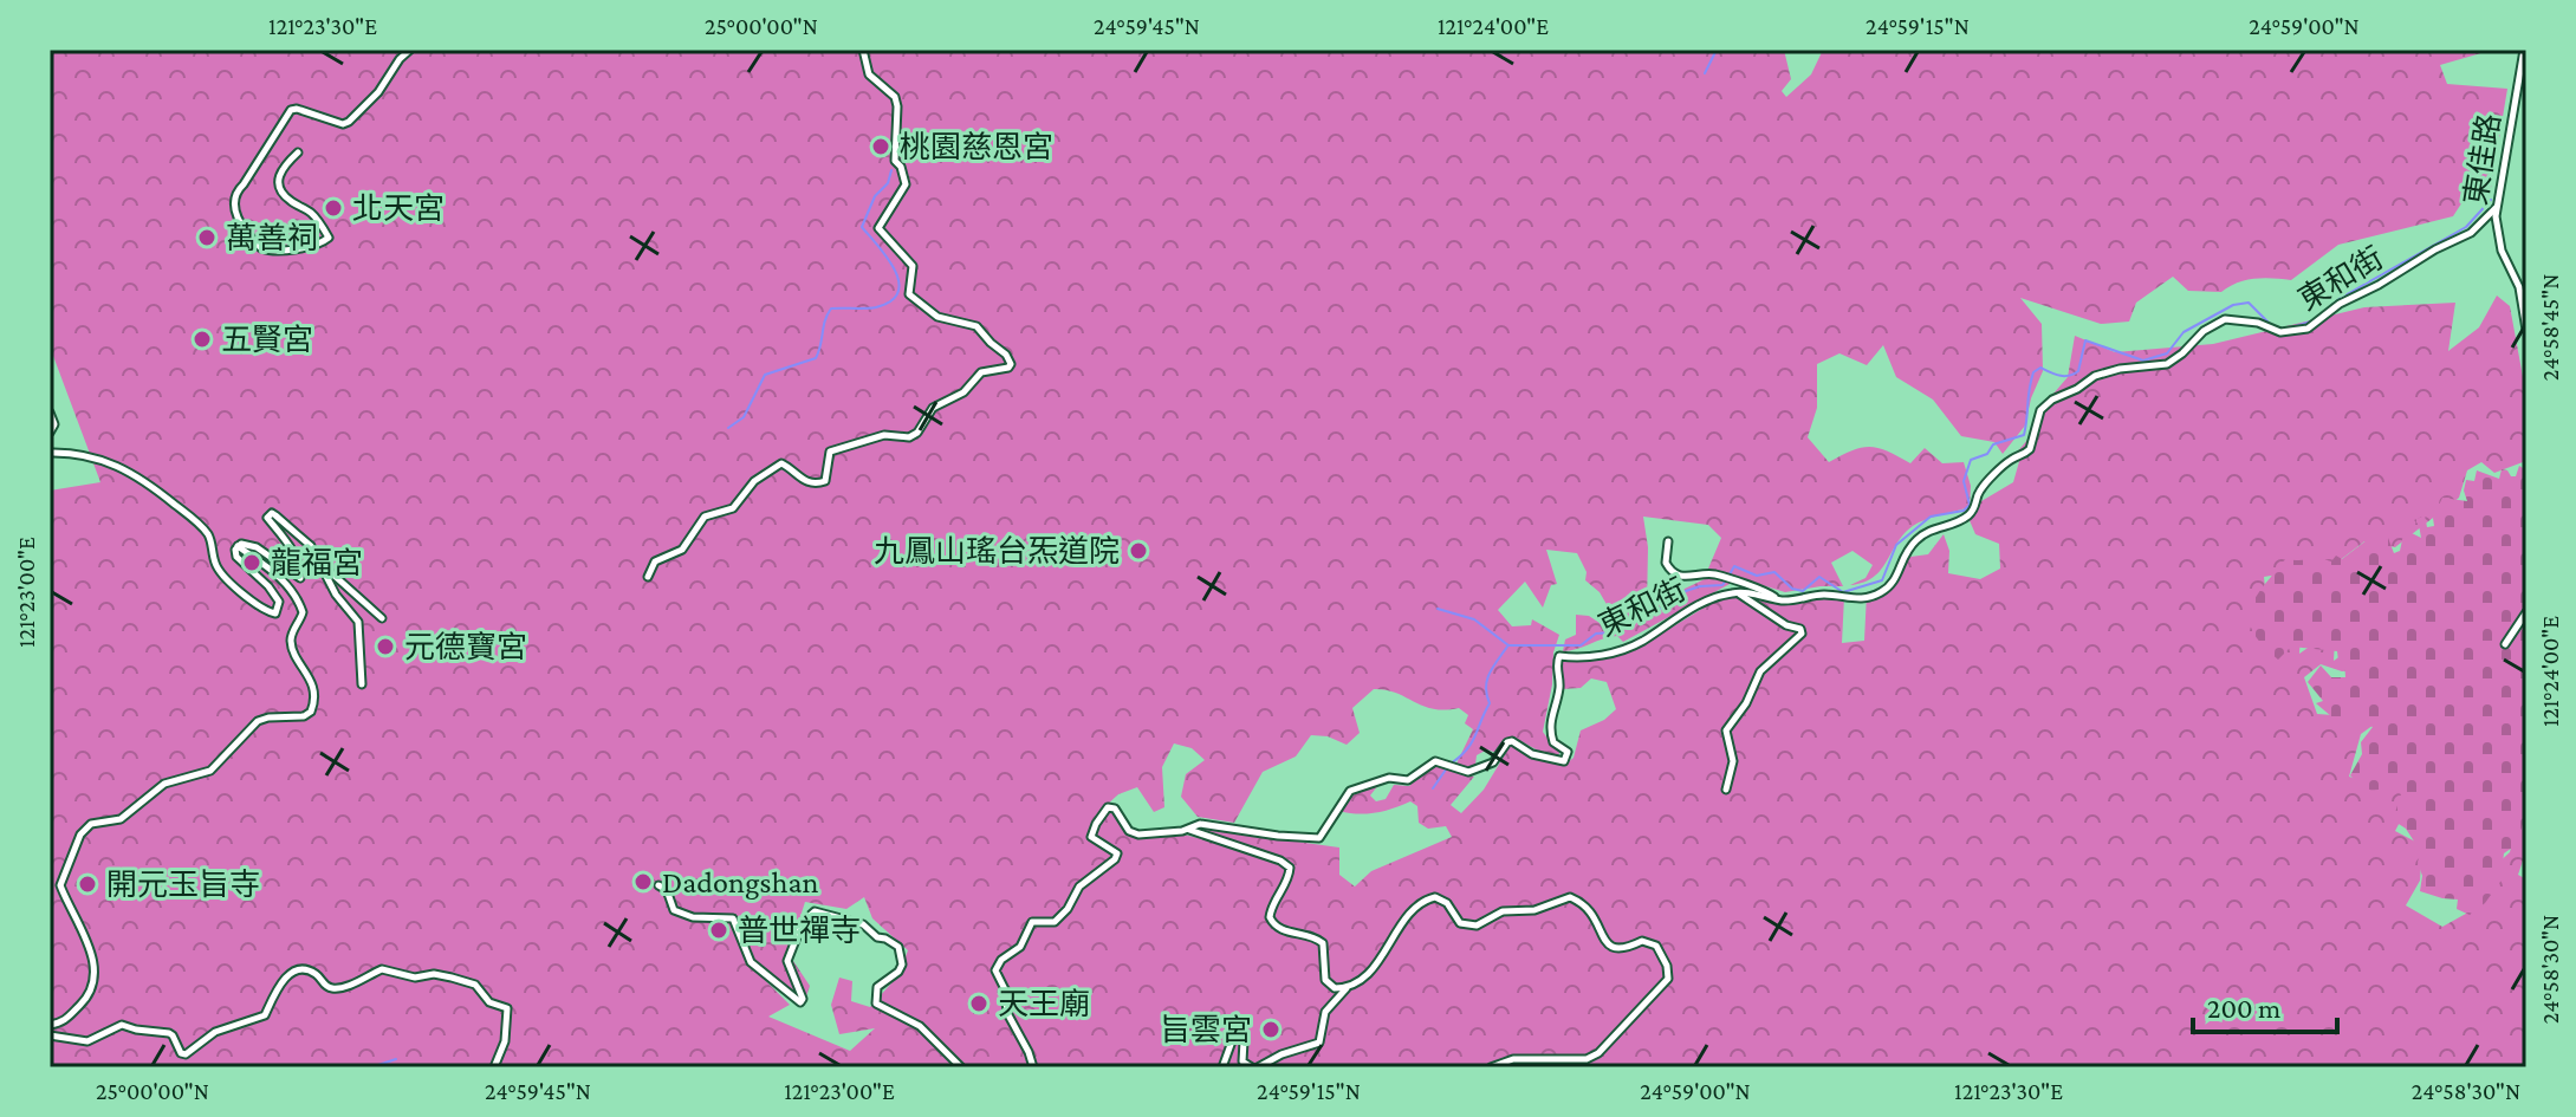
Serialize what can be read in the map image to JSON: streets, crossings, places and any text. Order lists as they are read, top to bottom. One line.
{"streets":{"street":["東佳路","東和街"]},"crossings":[["東佳路","東和街"]],"places":["桃園慈恩宮","北天宮","萬善祠","五賢宮","九鳳山瑤台炁道院","龍福宮","元德寶宮","Dadongshan","開元玉旨寺","普世禪寺","天王廟","旨雲宮"],"scale_bar":"200 m","coordinates":["121°23'30\"E","25°00'00\"N","24°59'45\"N","121°24'00\"E","24°59'15\"N","24°59'00\"N","24°58'45\"N","121°23'00\"E","24°58'30\"N"]}
